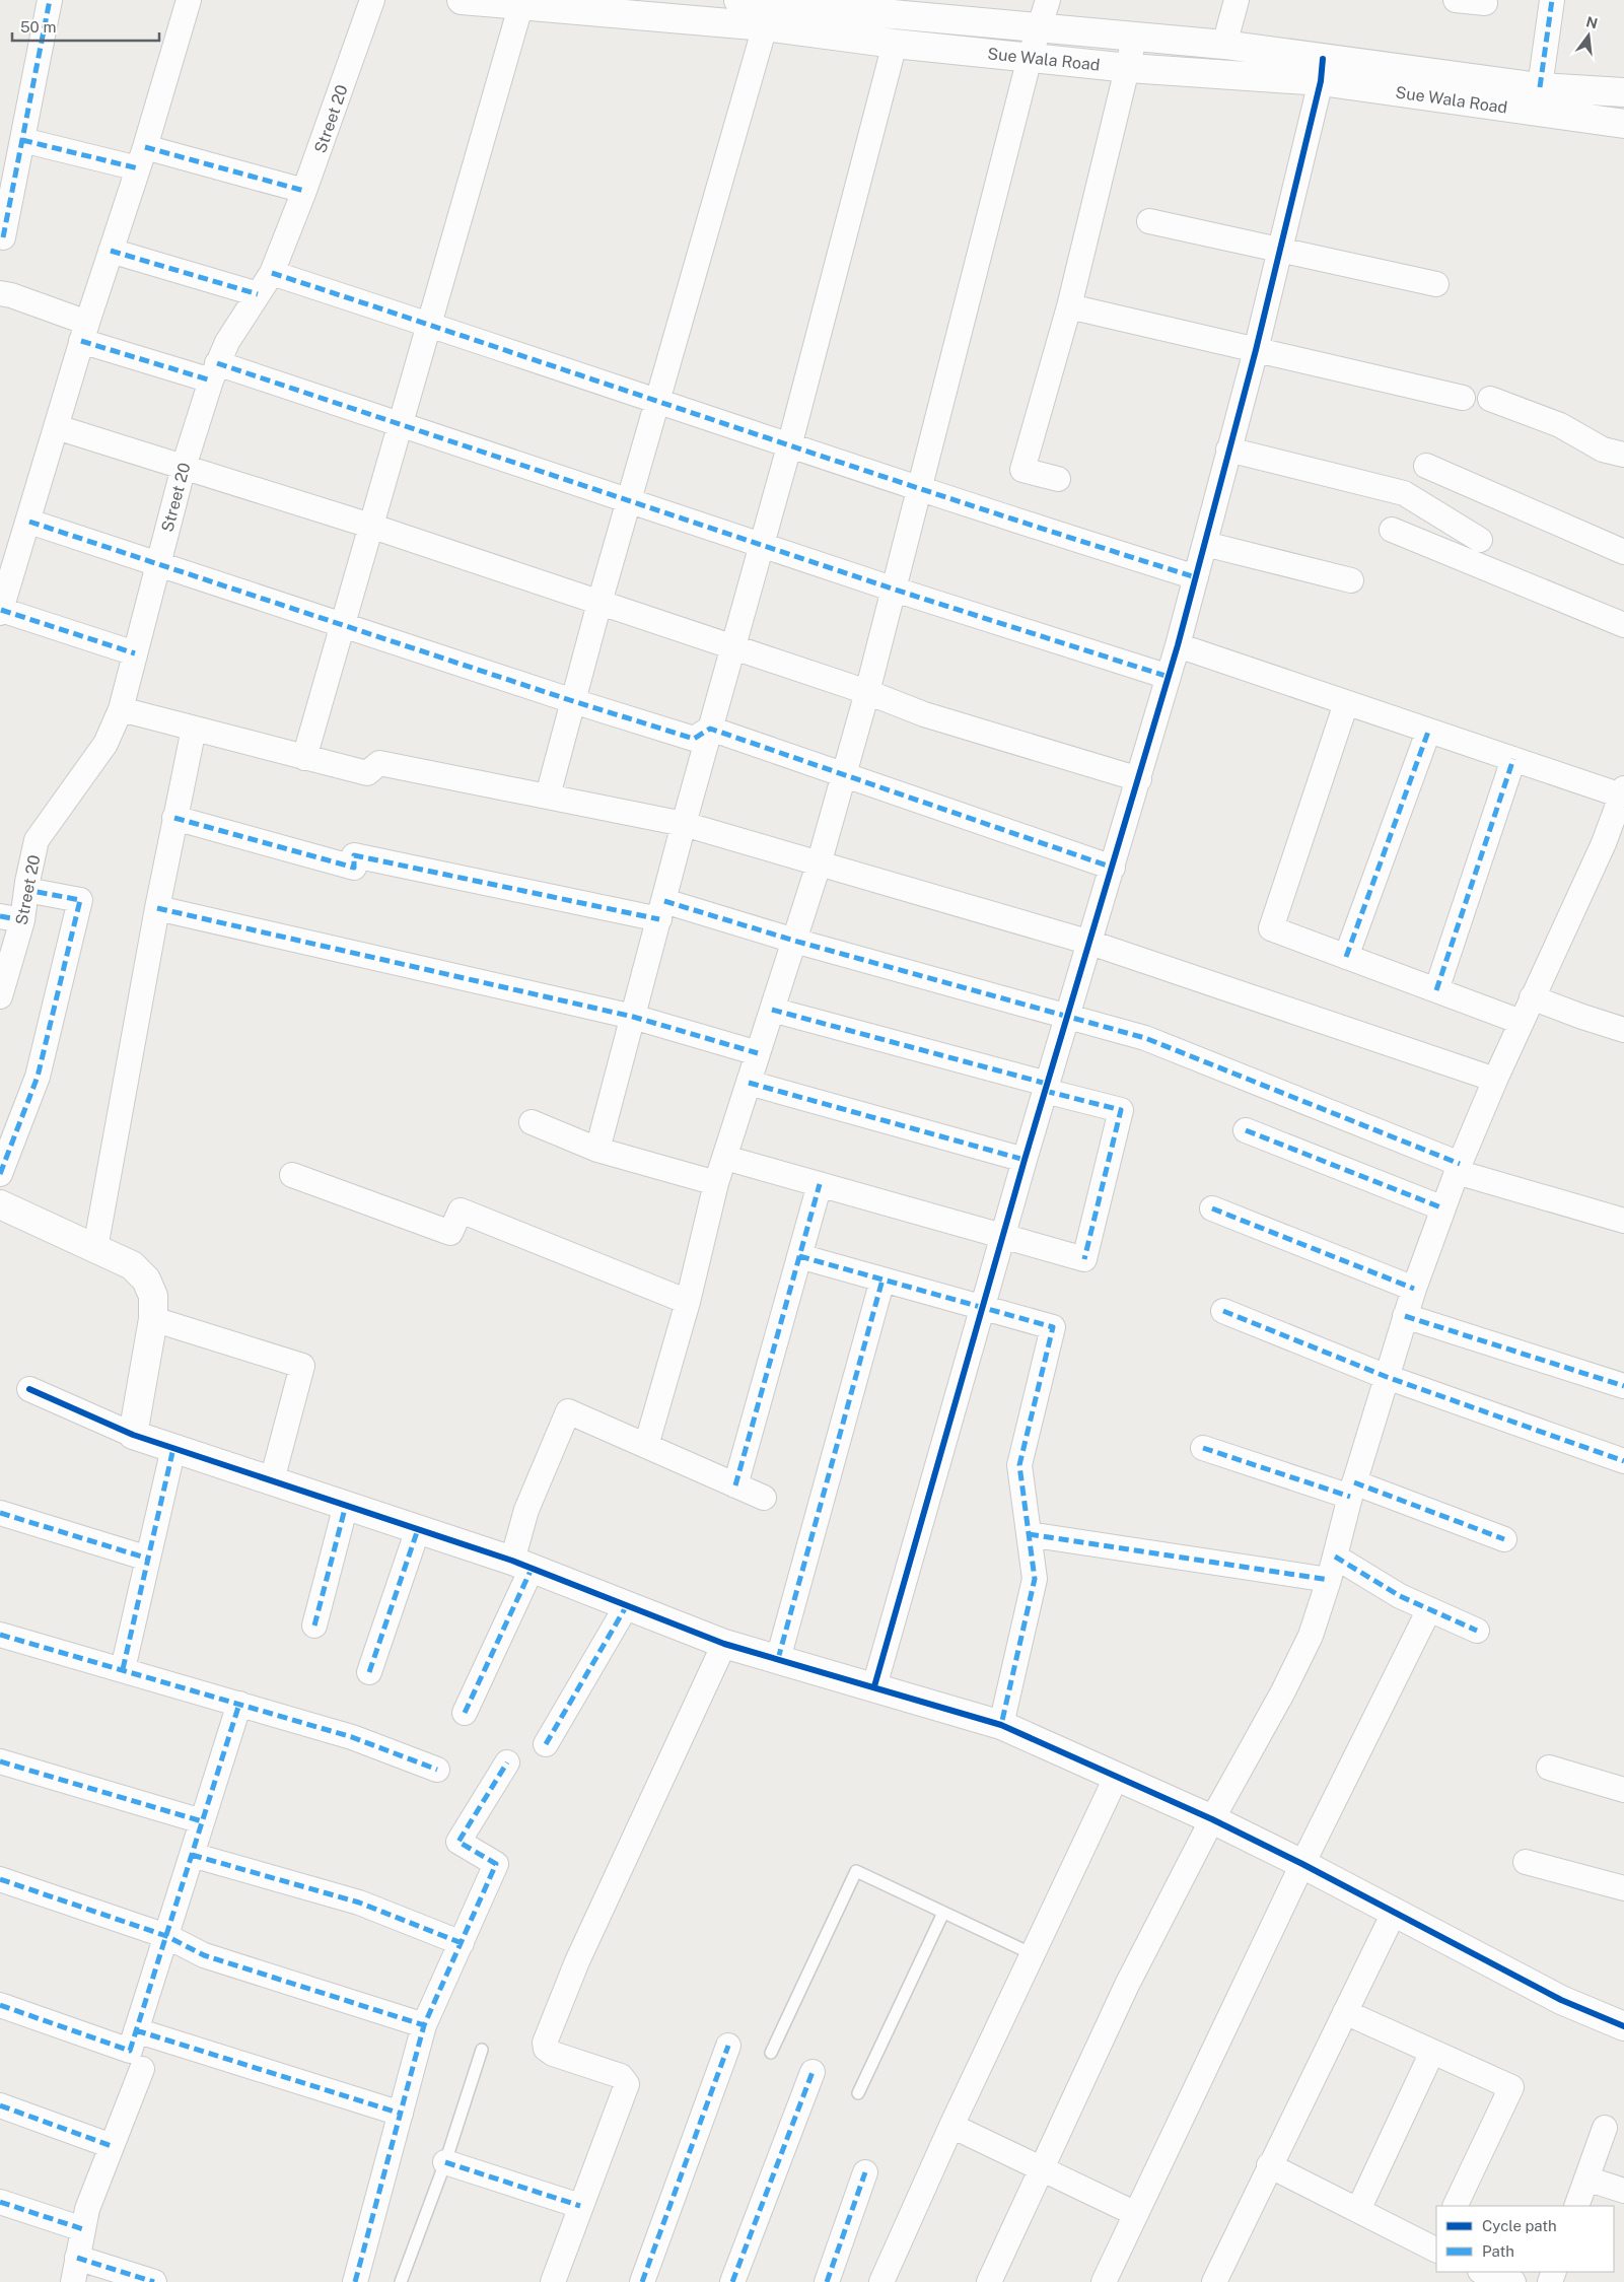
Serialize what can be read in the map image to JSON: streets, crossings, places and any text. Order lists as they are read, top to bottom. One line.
{"streets":{"street":["Sue Wala Road","Street 20"]},"legend":["Cycle path","Path"],"scale_bar":"50 m","north":"top"}
